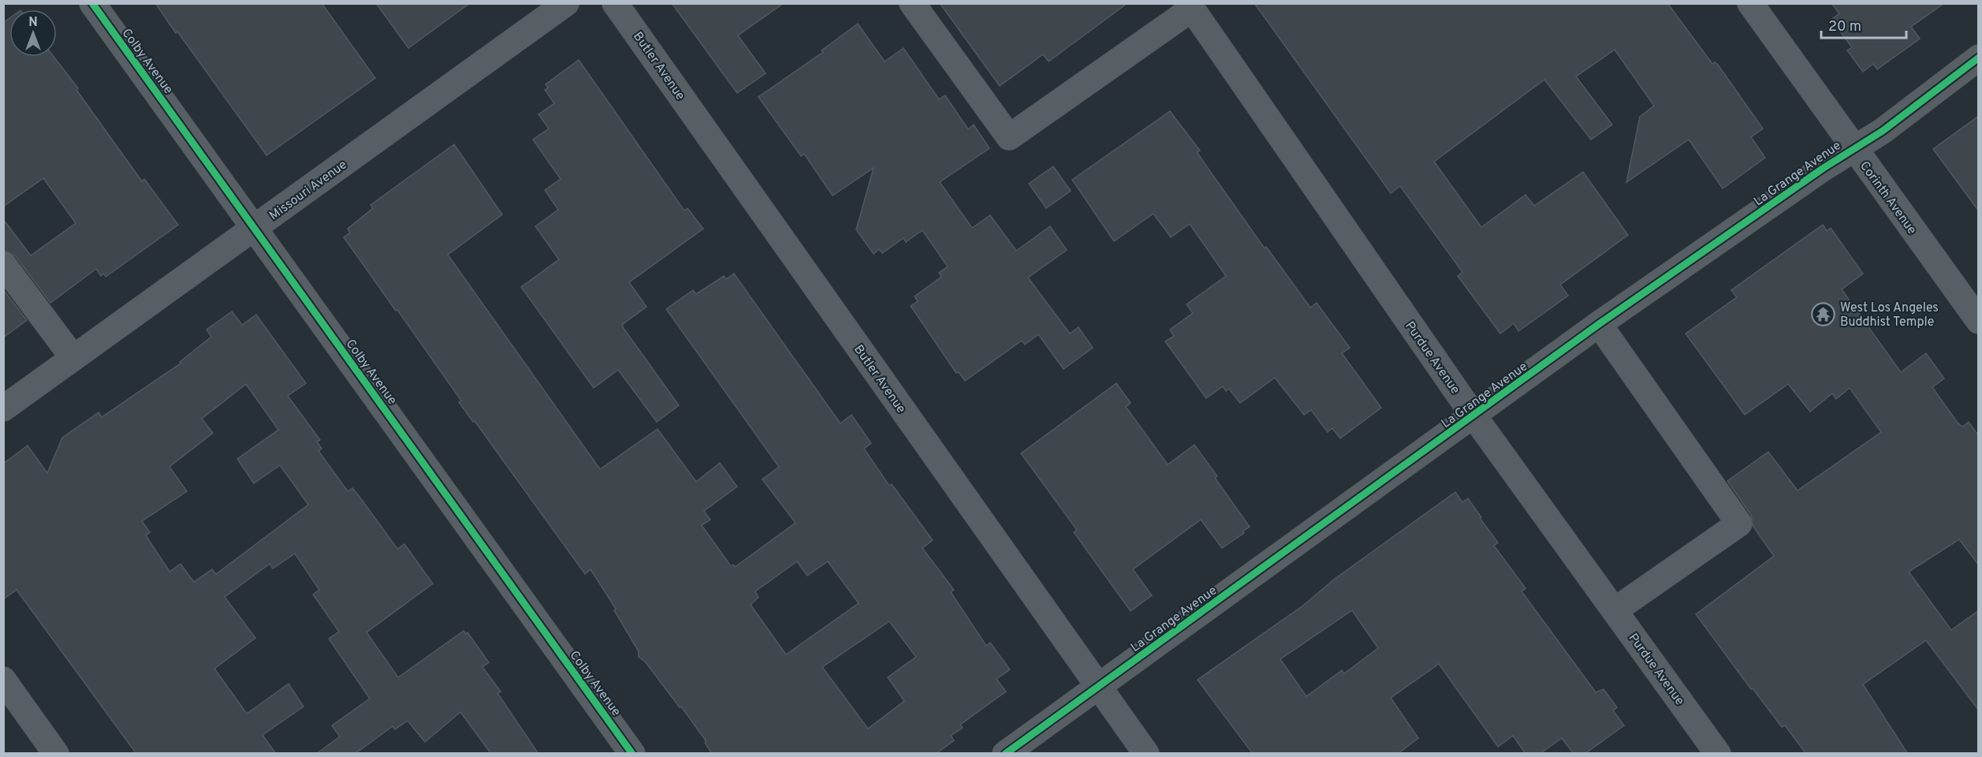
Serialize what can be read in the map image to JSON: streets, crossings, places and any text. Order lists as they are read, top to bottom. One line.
{"streets":{"street":["Colby Avenue","Butler Avenue","La Grange Avenue","Missouri Avenue","Corinth Avenue","Purdue Avenue"]},"crossings":[["Colby Avenue","Missouri Avenue"],["Butler Avenue","La Grange Avenue"],["La Grange Avenue","Corinth Avenue"],["La Grange Avenue","Purdue Avenue"]],"places":{"temple":["West Los Angeles Buddhist Temple"]},"scale_bar":"20 m","north":"top"}
